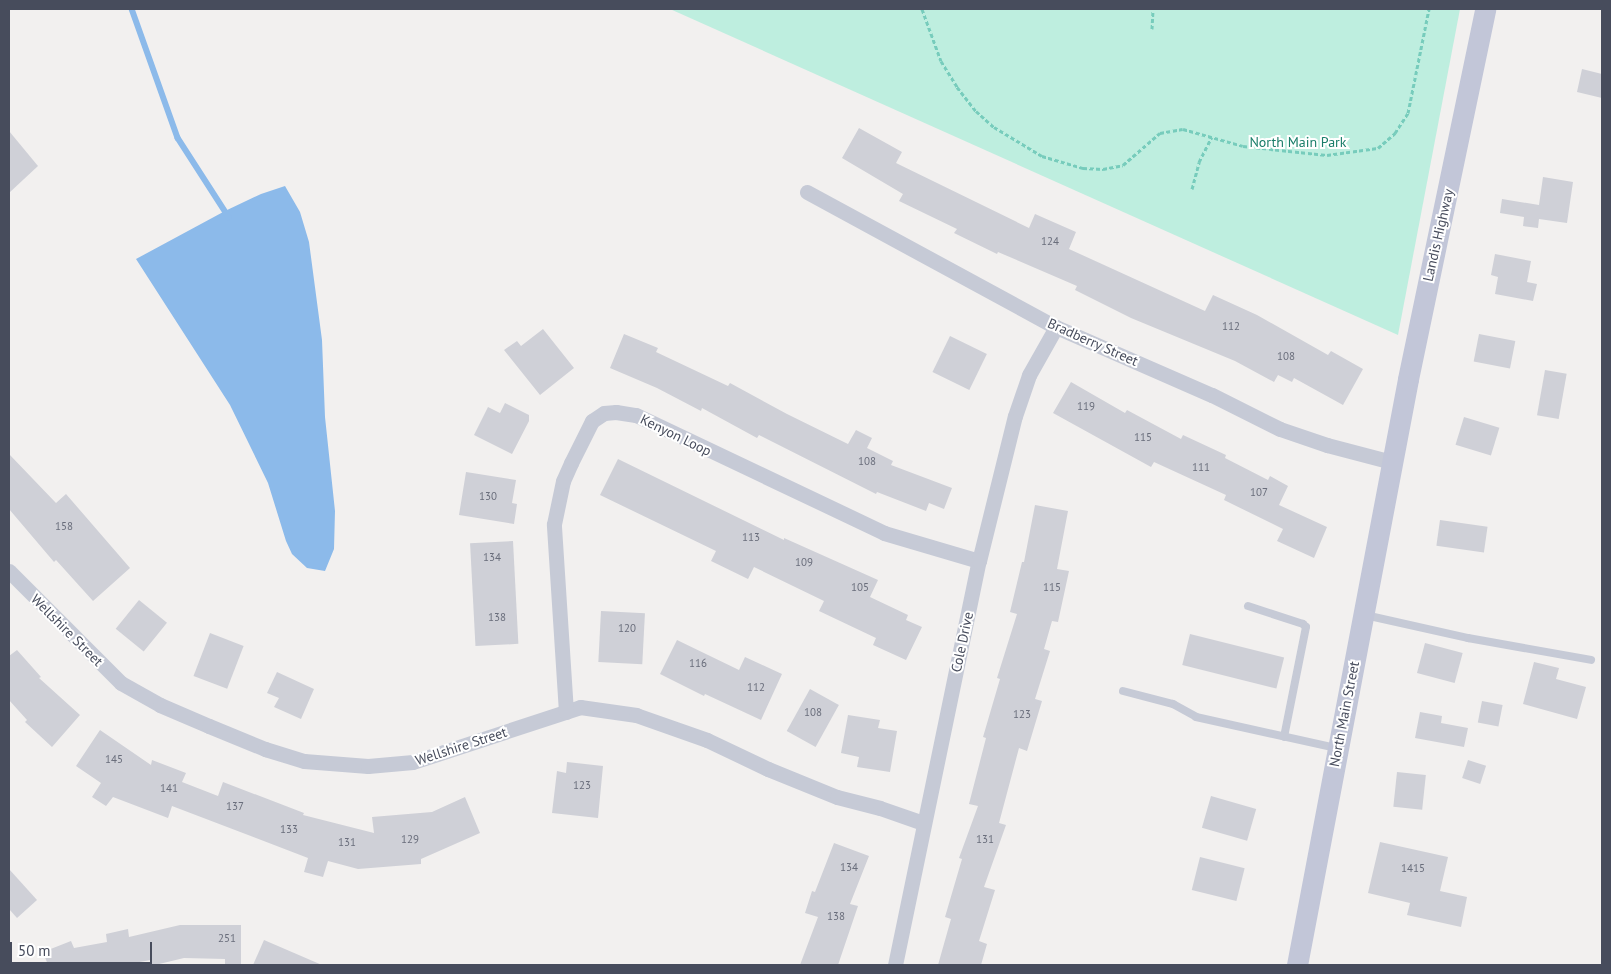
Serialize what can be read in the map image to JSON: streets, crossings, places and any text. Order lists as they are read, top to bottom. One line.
{"streets":{"main road":["Landis Highway","North Main Street"],"street":["Bradberry Street","Kenyon Loop","Wellshire Street","Cole Drive"]},"crossings":[["Landis Highway","Bradberry Street"],["Landis Highway","North Main Street"],["Bradberry Street","Cole Drive"],["Bradberry Street","North Main Street"],["Kenyon Loop","Wellshire Street"],["Kenyon Loop","Cole Drive"],["Wellshire Street","Cole Drive"]],"parks":["North Main Park"],"house_numbers":["124","112","108","119","115","108","111","107","130","158","113","134","109","105","115","138","120","116","112","108","123","145","123","141","137","133","129","131","131","134","1415","138","251"],"scale_bar":"50 m"}
